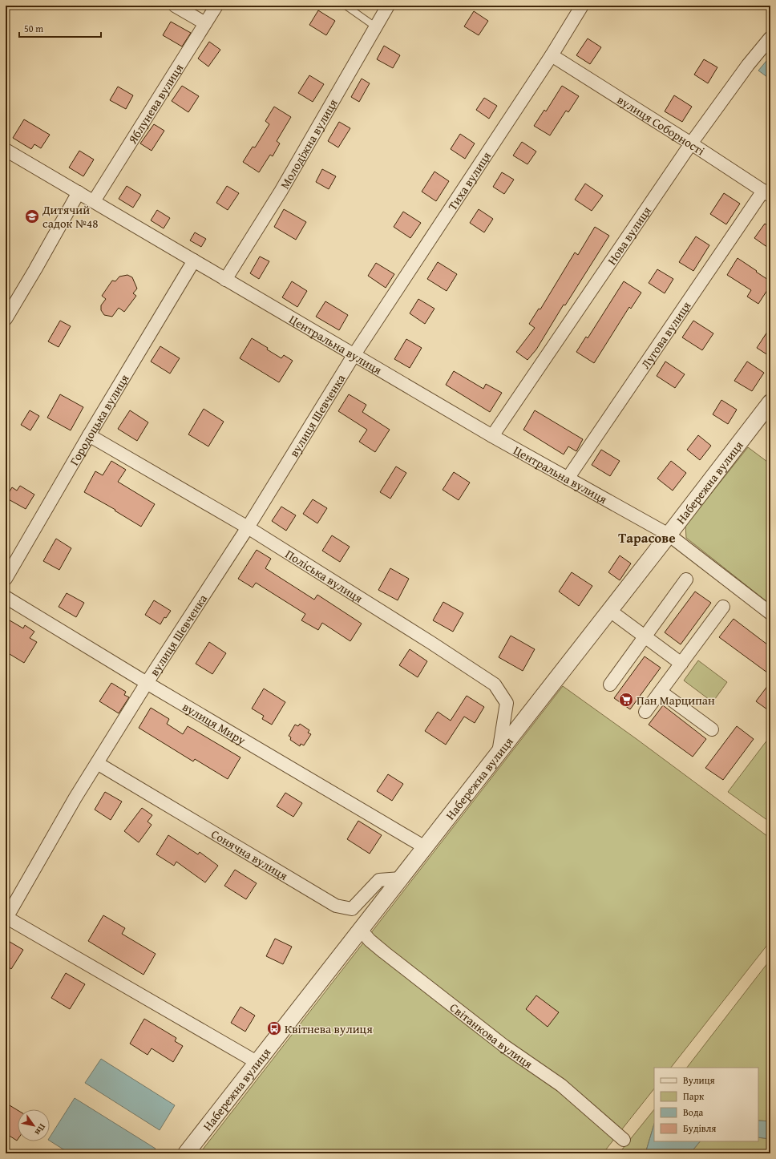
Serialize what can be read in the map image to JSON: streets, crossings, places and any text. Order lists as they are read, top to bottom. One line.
{"streets":{"street":["Яблунева вулиця","вулиця Соборності","Молодіжна вулиця","Тиха вулиця","Нова вулиця","Лугова вулиця","Центральна вулиця","вулиця Шевченка","Городоцька вулиця","Набережна вулиця","Поліська вулиця","вулиця Миру","Сонячна вулиця","Світанкова вулиця"]},"crossings":[["Яблунева вулиця","Центральна вулиця"],["вулиця Соборності","Тиха вулиця"],["вулиця Соборності","Нова вулиця"],["вулиця Соборності","Лугова вулиця"],["Молодіжна вулиця","Центральна вулиця"],["Тиха вулиця","Центральна вулиця"],["Тиха вулиця","вулиця Шевченка"],["Нова вулиця","Центральна вулиця"],["Лугова вулиця","Центральна вулиця"],["Центральна вулиця","вулиця Шевченка"],["Центральна вулиця","Городоцька вулиця"],["Центральна вулиця","Набережна вулиця"],["вулиця Шевченка","Поліська вулиця"],["вулиця Шевченка","вулиця Миру"],["вулиця Шевченка","Сонячна вулиця"],["Городоцька вулиця","Поліська вулиця"],["Набережна вулиця","Поліська вулиця"],["Набережна вулиця","вулиця Миру"],["Набережна вулиця","Сонячна вулиця"],["Набережна вулиця","Світанкова вулиця"]],"districts":["Тарасове"],"places":{"school or university":["Дитячий садок №48"],"supermarket":["Пан Марципан"],"bus stop":["Квітнева вулиця"]},"legend":["Вулиця","Парк","Вода","Будівля"],"scale_bar":"50 m","north":"bottom right"}
